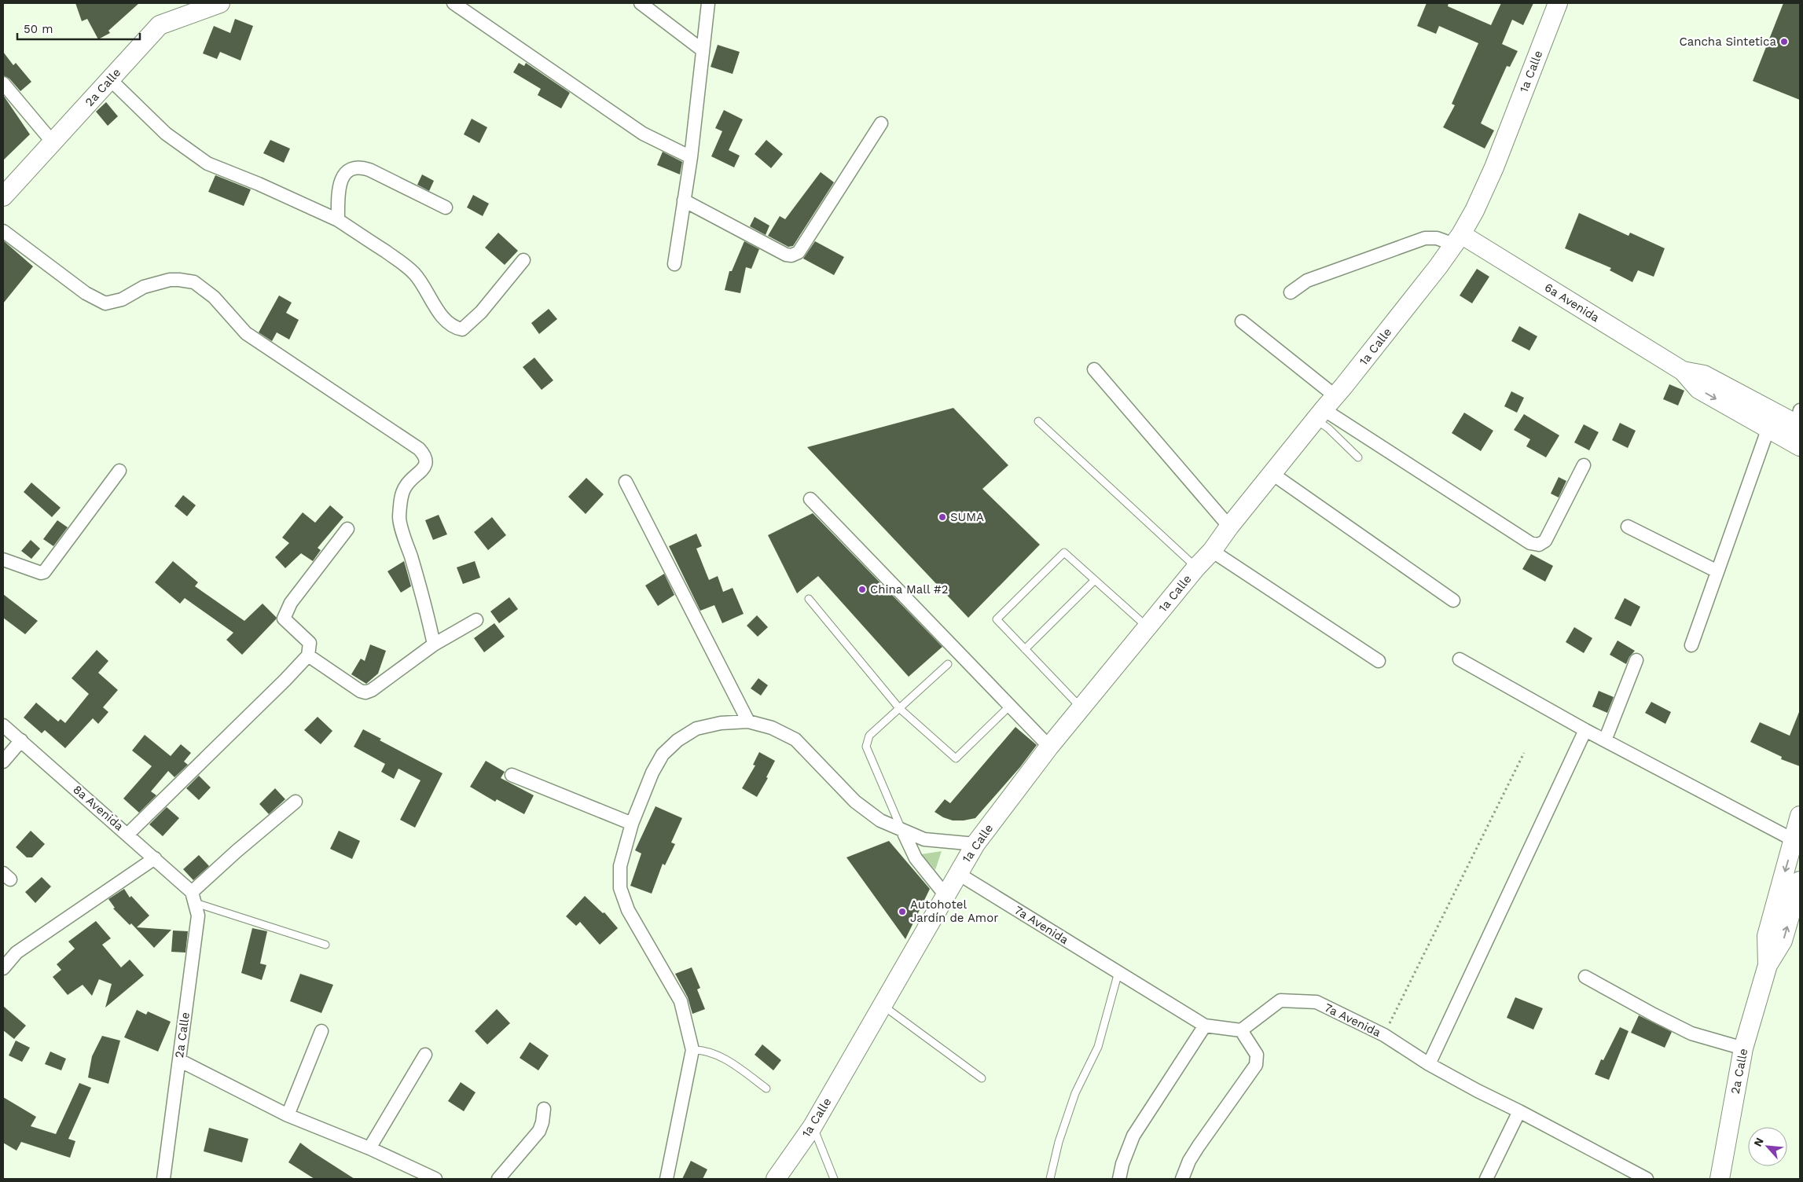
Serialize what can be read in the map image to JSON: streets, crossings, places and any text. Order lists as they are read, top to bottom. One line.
{"streets":{"main road":["1a Calle","2a Calle","6a Avenida"],"street":["8a Avenida","7a Avenida"]},"crossings":[["1a Calle","6a Avenida"],["1a Calle","7a Avenida"],["2a Calle","8a Avenida"]],"places":["Cancha Sintetica","SUMA","China Mall #2","Autohotel Jardín de Amor"],"scale_bar":"50 m","north":"top left"}
